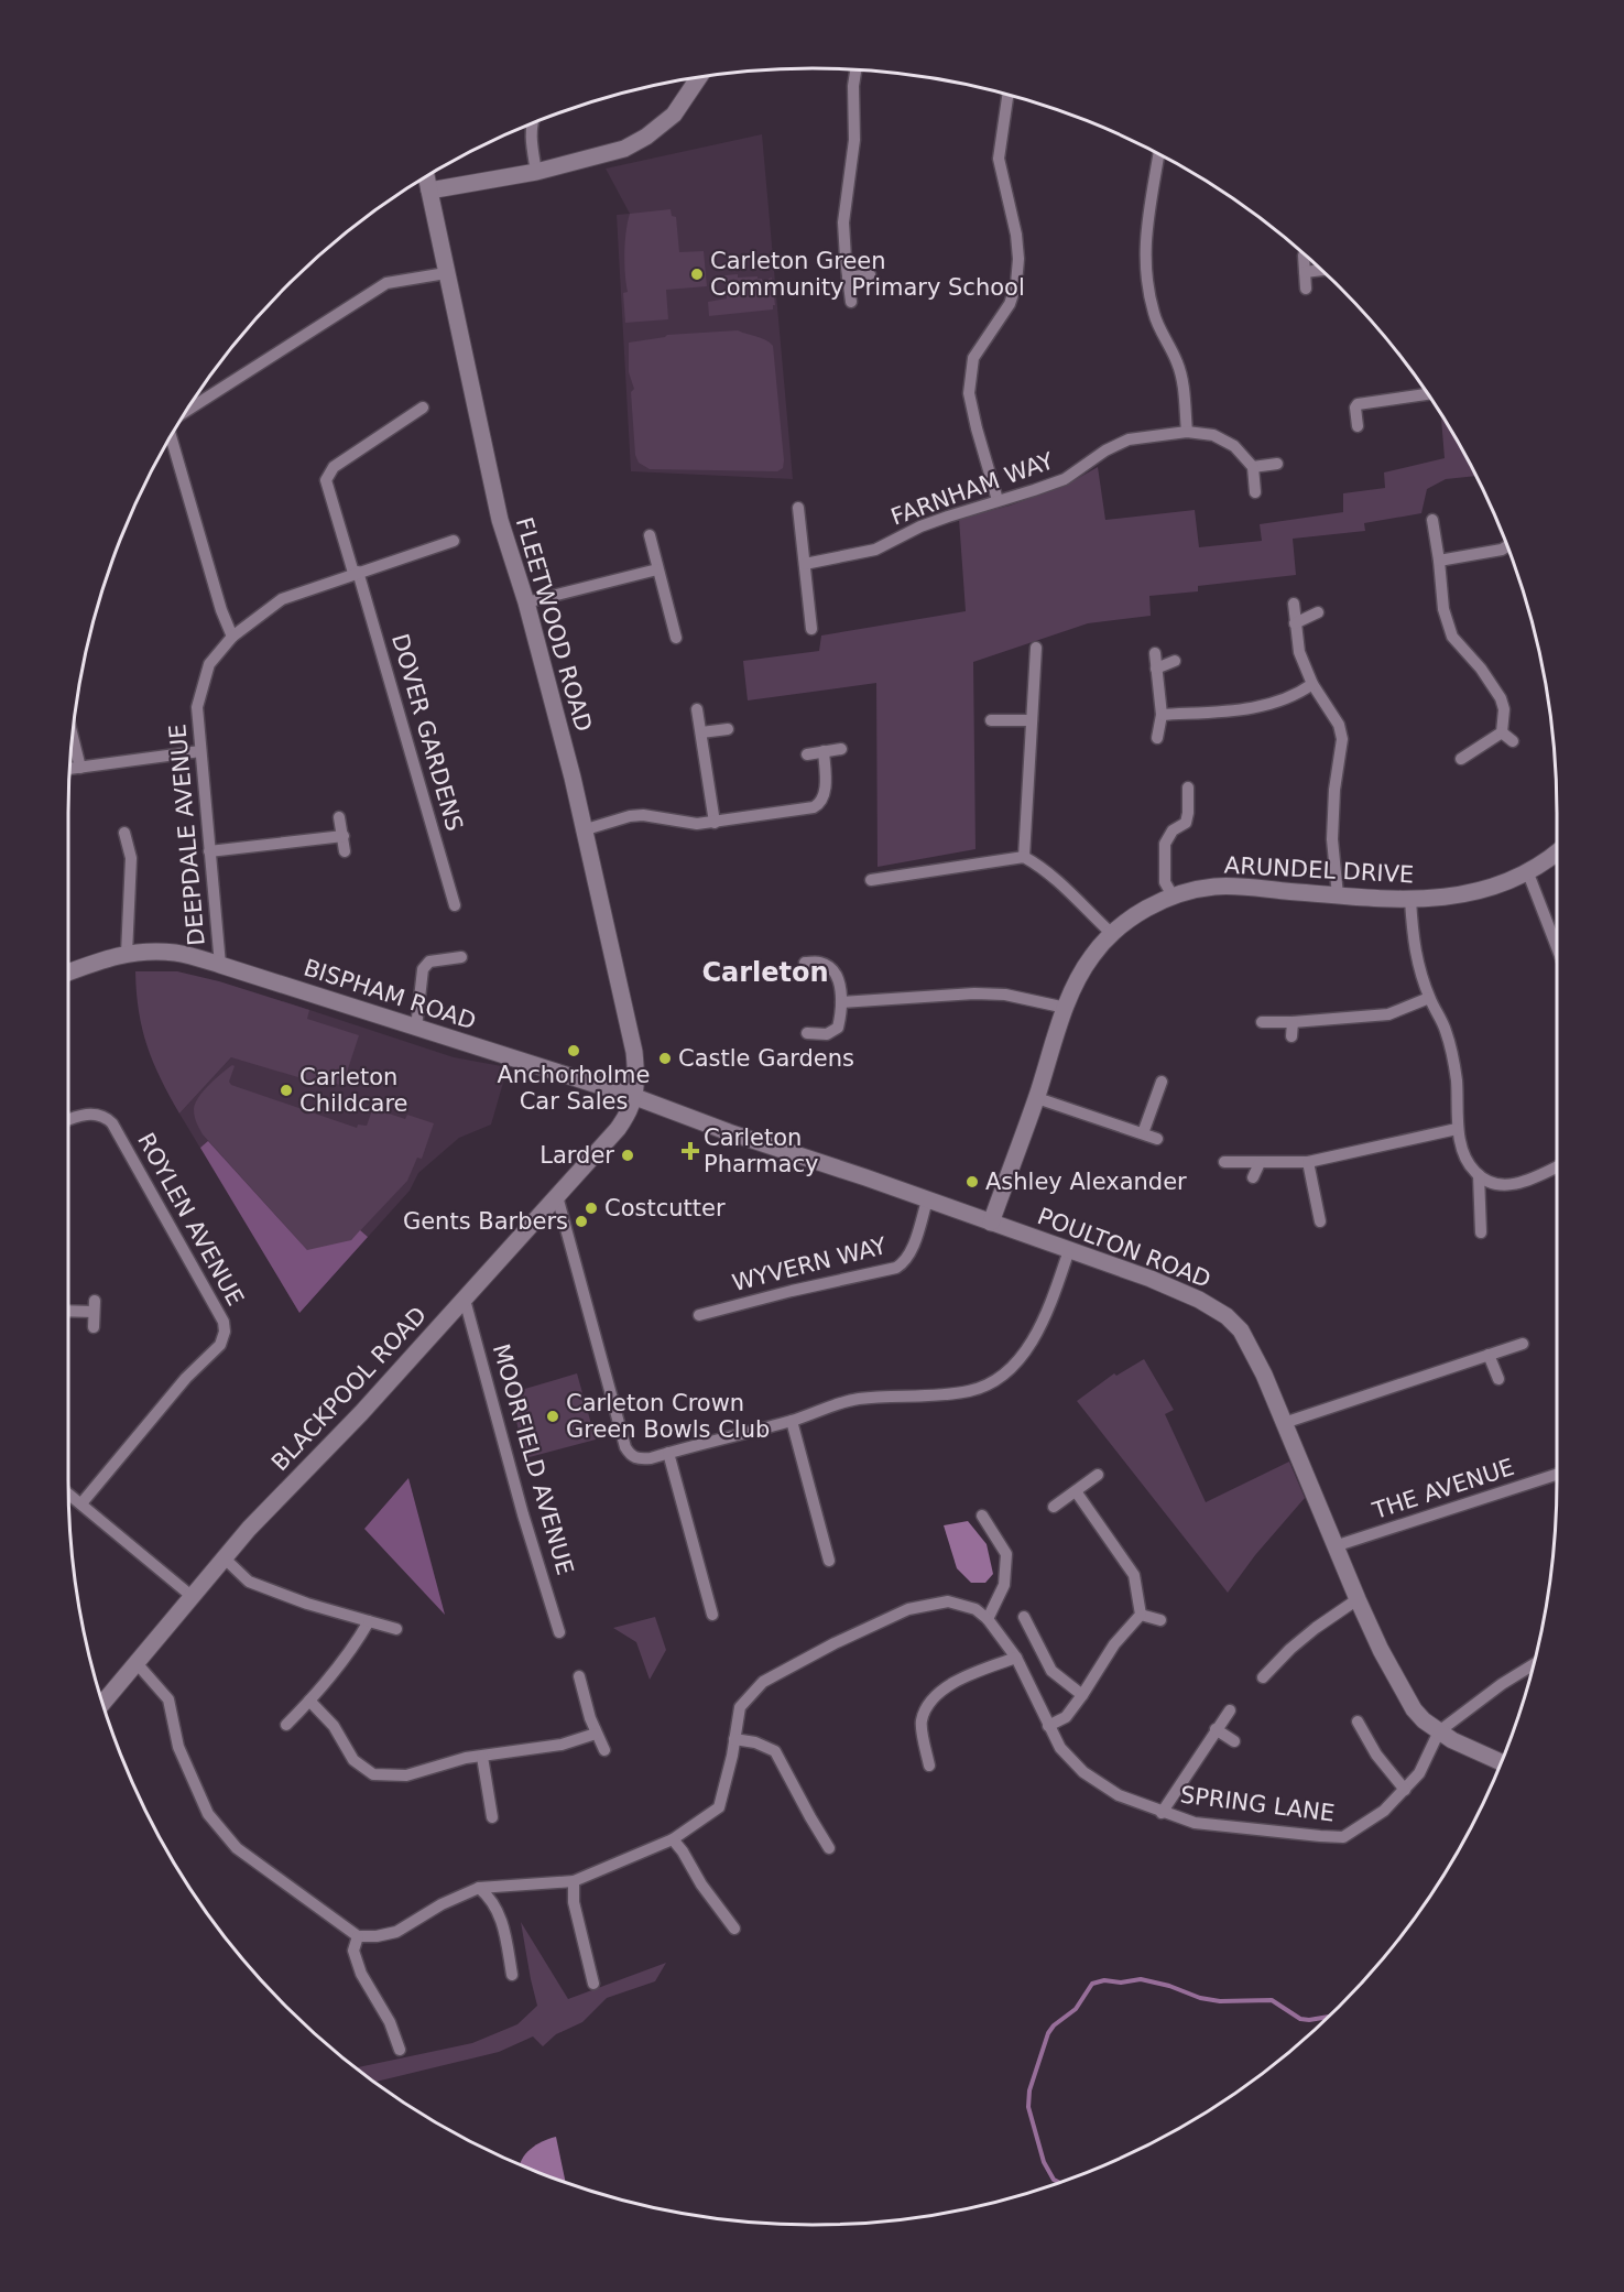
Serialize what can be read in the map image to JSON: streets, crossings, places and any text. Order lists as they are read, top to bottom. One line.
{"streets":{"main road":["FLEETWOOD ROAD","ARUNDEL DRIVE","BISPHAM ROAD","POULTON ROAD","BLACKPOOL ROAD"],"street":["FARNHAM WAY","DOVER GARDENS","DEEPDALE AVENUE","ROYLEN AVENUE","WYVERN WAY","MOORFIELD AVENUE","THE AVENUE","SPRING LANE"]},"crossings":[["FLEETWOOD ROAD","BISPHAM ROAD"],["FLEETWOOD ROAD","POULTON ROAD"],["FLEETWOOD ROAD","BLACKPOOL ROAD"],["DOVER GARDENS","DEEPDALE AVENUE"],["DEEPDALE AVENUE","BISPHAM ROAD"],["ARUNDEL DRIVE","POULTON ROAD"],["BISPHAM ROAD","POULTON ROAD"],["BISPHAM ROAD","BLACKPOOL ROAD"],["POULTON ROAD","WYVERN WAY"],["POULTON ROAD","BLACKPOOL ROAD"],["POULTON ROAD","THE AVENUE"],["POULTON ROAD","SPRING LANE"],["BLACKPOOL ROAD","MOORFIELD AVENUE"]],"districts":["Carleton"],"places":{"other":["Carleton Green Community Primary School","Anchorholme Car Sales","Castle Gardens","Carleton Childcare","Larder","Ashley Alexander","Costcutter","Gents Barbers","Carleton Crown Green Bowls Club"],"health":["Carleton Pharmacy"]}}
